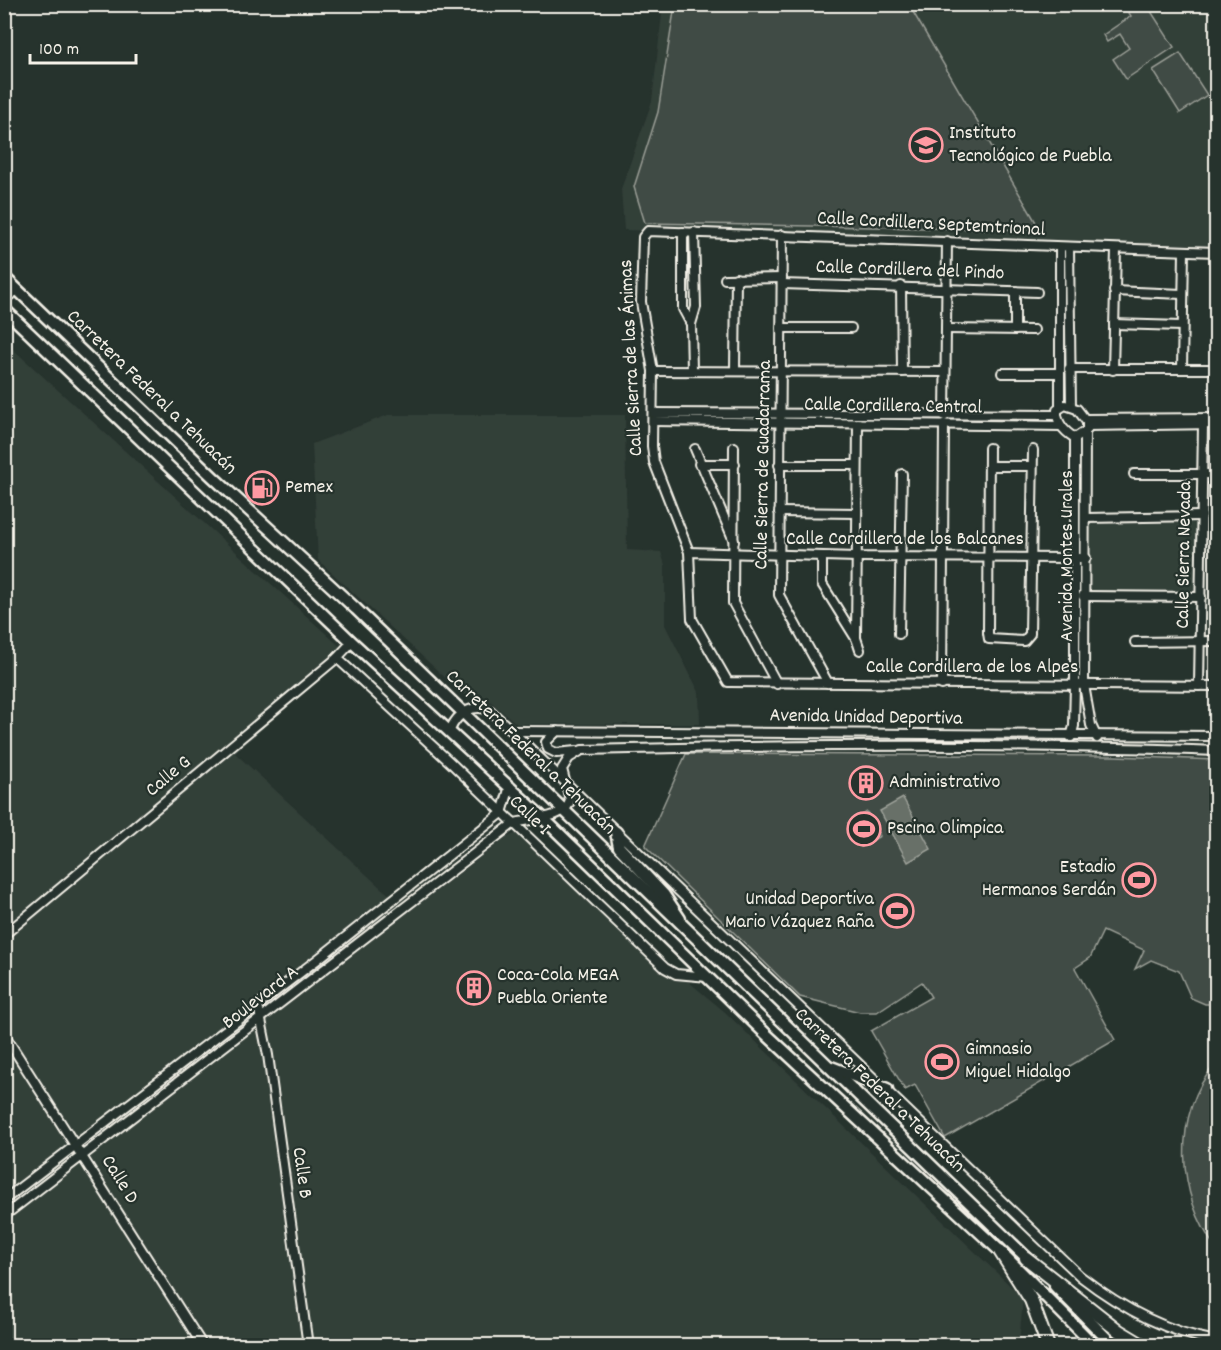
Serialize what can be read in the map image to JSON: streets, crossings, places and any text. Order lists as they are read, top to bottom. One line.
{"streets":{"main road":["Carretera Federal a Tehuacán"],"street":["Calle Cordillera Septemtrional","Calle Cordillera del Pindo","Calle Sierra de las Ánimas","Calle Cordillera Central","Calle Sierra de Guadarrama","Calle Cordillera de los Balcanes","Calle Sierra Nevada","Avenida Montes Urales","Calle Cordillera de los Alpes","Avenida Unidad Deportiva","Calle G","Calle I","Boulevard A","Calle B","Calle D"]},"crossings":[["Calle Cordillera Septemtrional","Calle Sierra de las Ánimas"],["Calle Cordillera Septemtrional","Calle Sierra de Guadarrama"],["Calle Cordillera del Pindo","Calle Sierra de Guadarrama"],["Calle Sierra de las Ánimas","Calle Cordillera Central"],["Calle Sierra de las Ánimas","Calle Cordillera de los Balcanes"],["Calle Sierra de las Ánimas","Calle Cordillera de los Alpes"],["Carretera Federal a Tehuacán","Calle G"],["Carretera Federal a Tehuacán","Calle I"],["Carretera Federal a Tehuacán","Boulevard A"],["Calle Cordillera Central","Calle Sierra de Guadarrama"],["Calle Sierra de Guadarrama","Calle Cordillera de los Balcanes"],["Calle Sierra de Guadarrama","Calle Cordillera de los Alpes"],["Calle Cordillera de los Balcanes","Avenida Montes Urales"],["Calle Sierra Nevada","Calle Cordillera de los Alpes"],["Avenida Montes Urales","Calle Cordillera de los Alpes"],["Avenida Montes Urales","Avenida Unidad Deportiva"],["Calle G","Calle I"],["Calle I","Boulevard A"],["Boulevard A","Calle B"],["Boulevard A","Calle D"]],"places":{"school or university":["Instituto Tecnológico de Puebla"],"fuel station":["Pemex"],"building":["Administrativo","Coca-Cola MEGA Puebla Oriente"],"sports":["Pscina Olimpica","Estadio Hermanos Serdán","Unidad Deportiva Mario Vázquez Raña","Gimnasio Miguel Hidalgo"]},"scale_bar":"100 m"}
